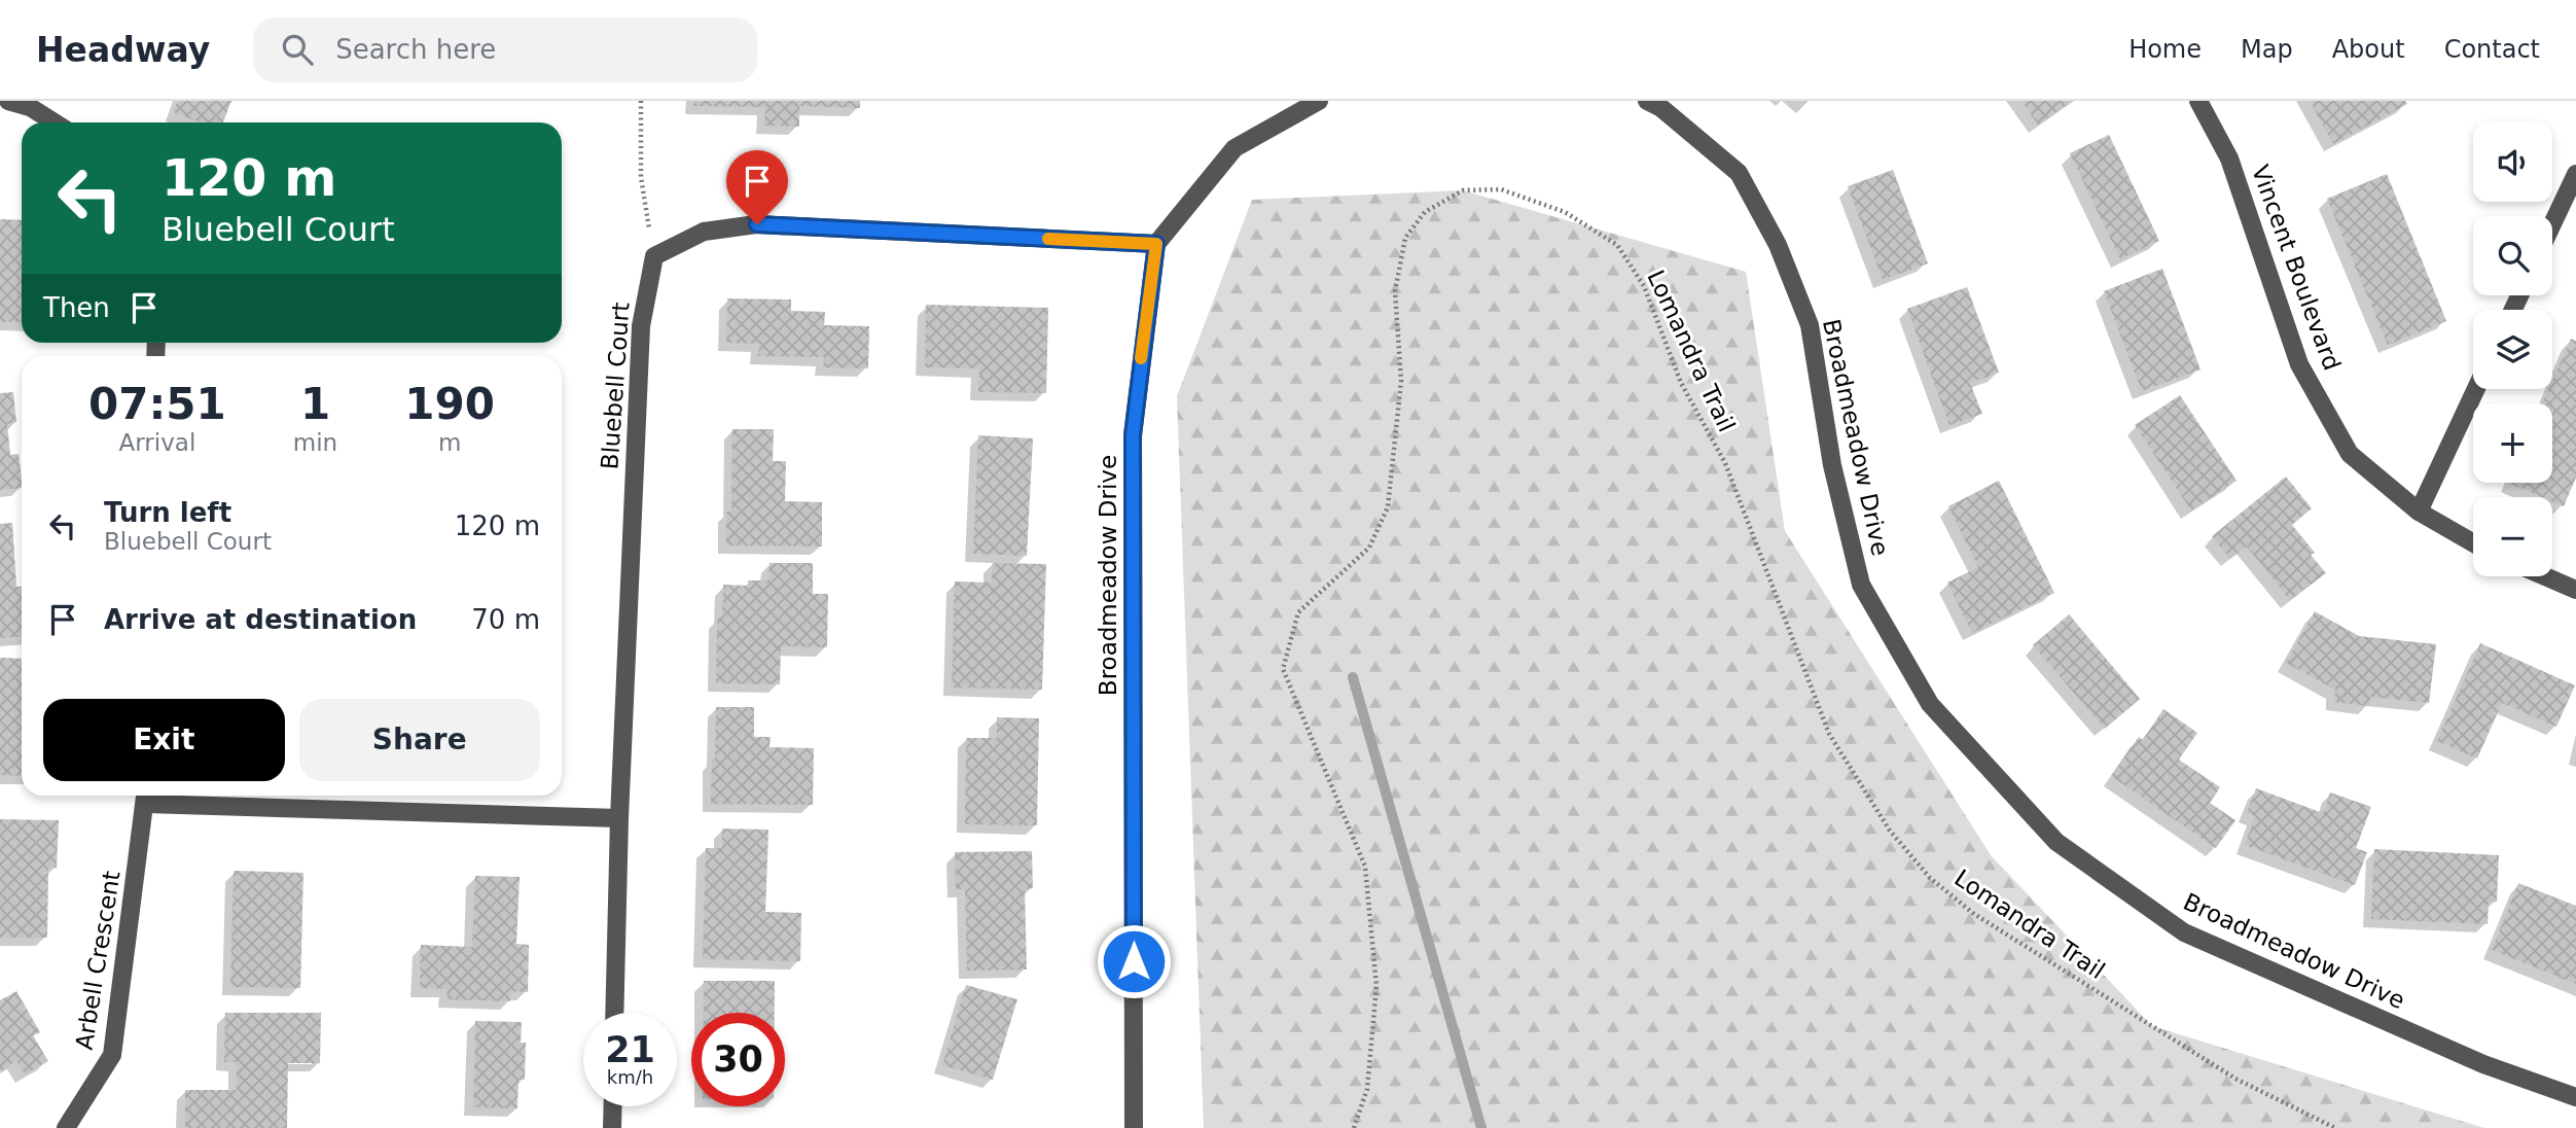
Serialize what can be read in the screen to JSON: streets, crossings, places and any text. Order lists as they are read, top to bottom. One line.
{"streets":{"street":["Vincent Boulevard","Bluebell Court","Broadmeadow Drive","Arbell Crescent"],"path":["Lomandra Trail"]},"page":{"header":"Headway","search":"Search here","nav":["Home","Map","About","Contact"],"map_buttons":["+","−"],"turn":["120 m","Bluebell Court"],"then":"Then","eta":["07:51","Arrival","1","min","190","m"],"list":[{"name":"Turn left","note":"Bluebell Court","value":"120 m"},{"name":"Arrive at destination","value":"70 m"}],"buttons":["Exit","Share"],"speed":"21 km/h","limit":"30"}}
